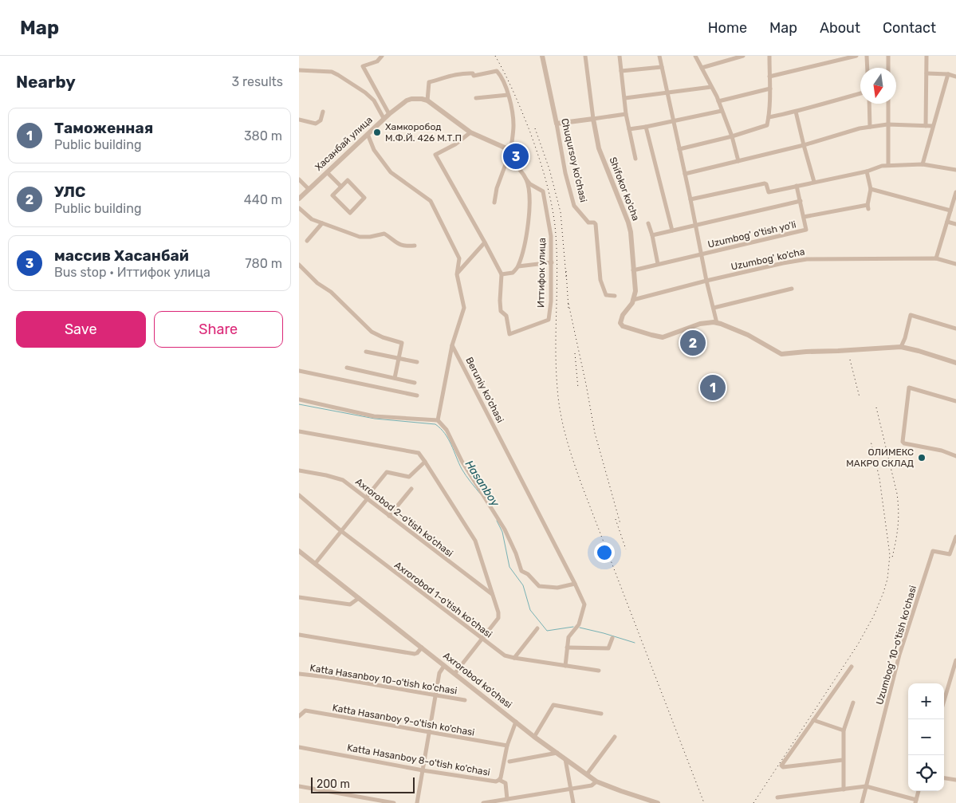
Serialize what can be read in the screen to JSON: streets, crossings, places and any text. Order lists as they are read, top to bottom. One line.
{"streets":{"street":["Хасанбай улица","Chuqursoy ko'chasi","Shifokor ko'cha","Uzumbog' o'tish yo'li","Uzumbog' ko'cha","Иттифок улица","Beruniy ko'chasi","Axrorobod 2-o'tish ko'chasi","Axrorobod 1-o'tish ko'chasi","Uzumbog' 10-o'tish ko'chasi","Katta Hasanboy 10-o'tish ko'chasi","Axrorobod ko'chasi","Katta Hasanboy 9-o'tish ko'chasi","Katta Hasanboy 8-o'tish ko'chasi"]},"crossings":[["Shifokor ko'cha","Uzumbog' o'tish yo'li"],["Shifokor ko'cha","Uzumbog' ko'cha"],["Beruniy ko'chasi","Axrorobod 1-o'tish ko'chasi"],["Axrorobod ko'chasi","Katta Hasanboy 8-o'tish ko'chasi"],["Katta Hasanboy 9-o'tish ko'chasi","Katta Hasanboy 8-o'tish ko'chasi"]],"water":["Hasanboy"],"places":["Хамкоробод М.Ф.Й. 426 М.Т.П","ОЛИМЕКС МАКРО СКЛАД"],"scale_bar":"200 m","north":"bottom","page":{"header":"Map","nav":["Home","Map","About","Contact"],"heading":["Nearby","3 results"],"list":[{"mark":"1","name":"Таможенная","note":"Public building","value":"380 m"},{"mark":"2","name":"УЛС","note":"Public building","value":"440 m"},{"mark":"3","name":"массив Хасанбай","note":"Bus stop · Иттифок улица","value":"780 m"}],"pins":["3","2","1"],"buttons":["Save","Share"],"map_buttons":["+","−"],"scale":"200 m"}}
